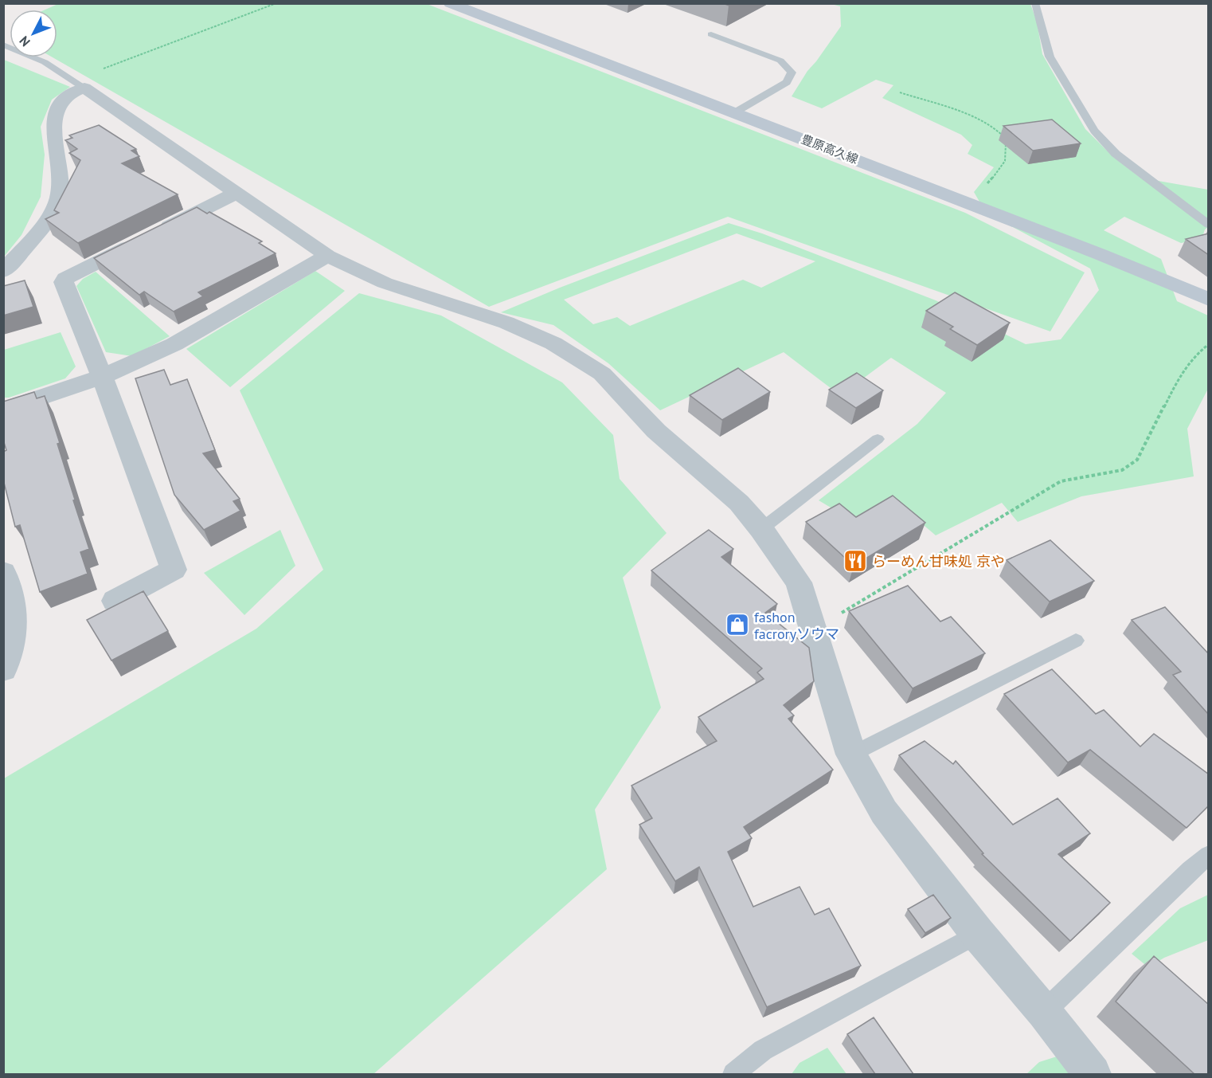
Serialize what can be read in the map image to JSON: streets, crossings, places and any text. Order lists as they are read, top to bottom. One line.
{"streets":{"main road":["豊原高久線"]},"places":{"restaurant":["らーめん甘味処 京や"],"shop":["fashon facroryソウマ"]},"north":"bottom left"}
